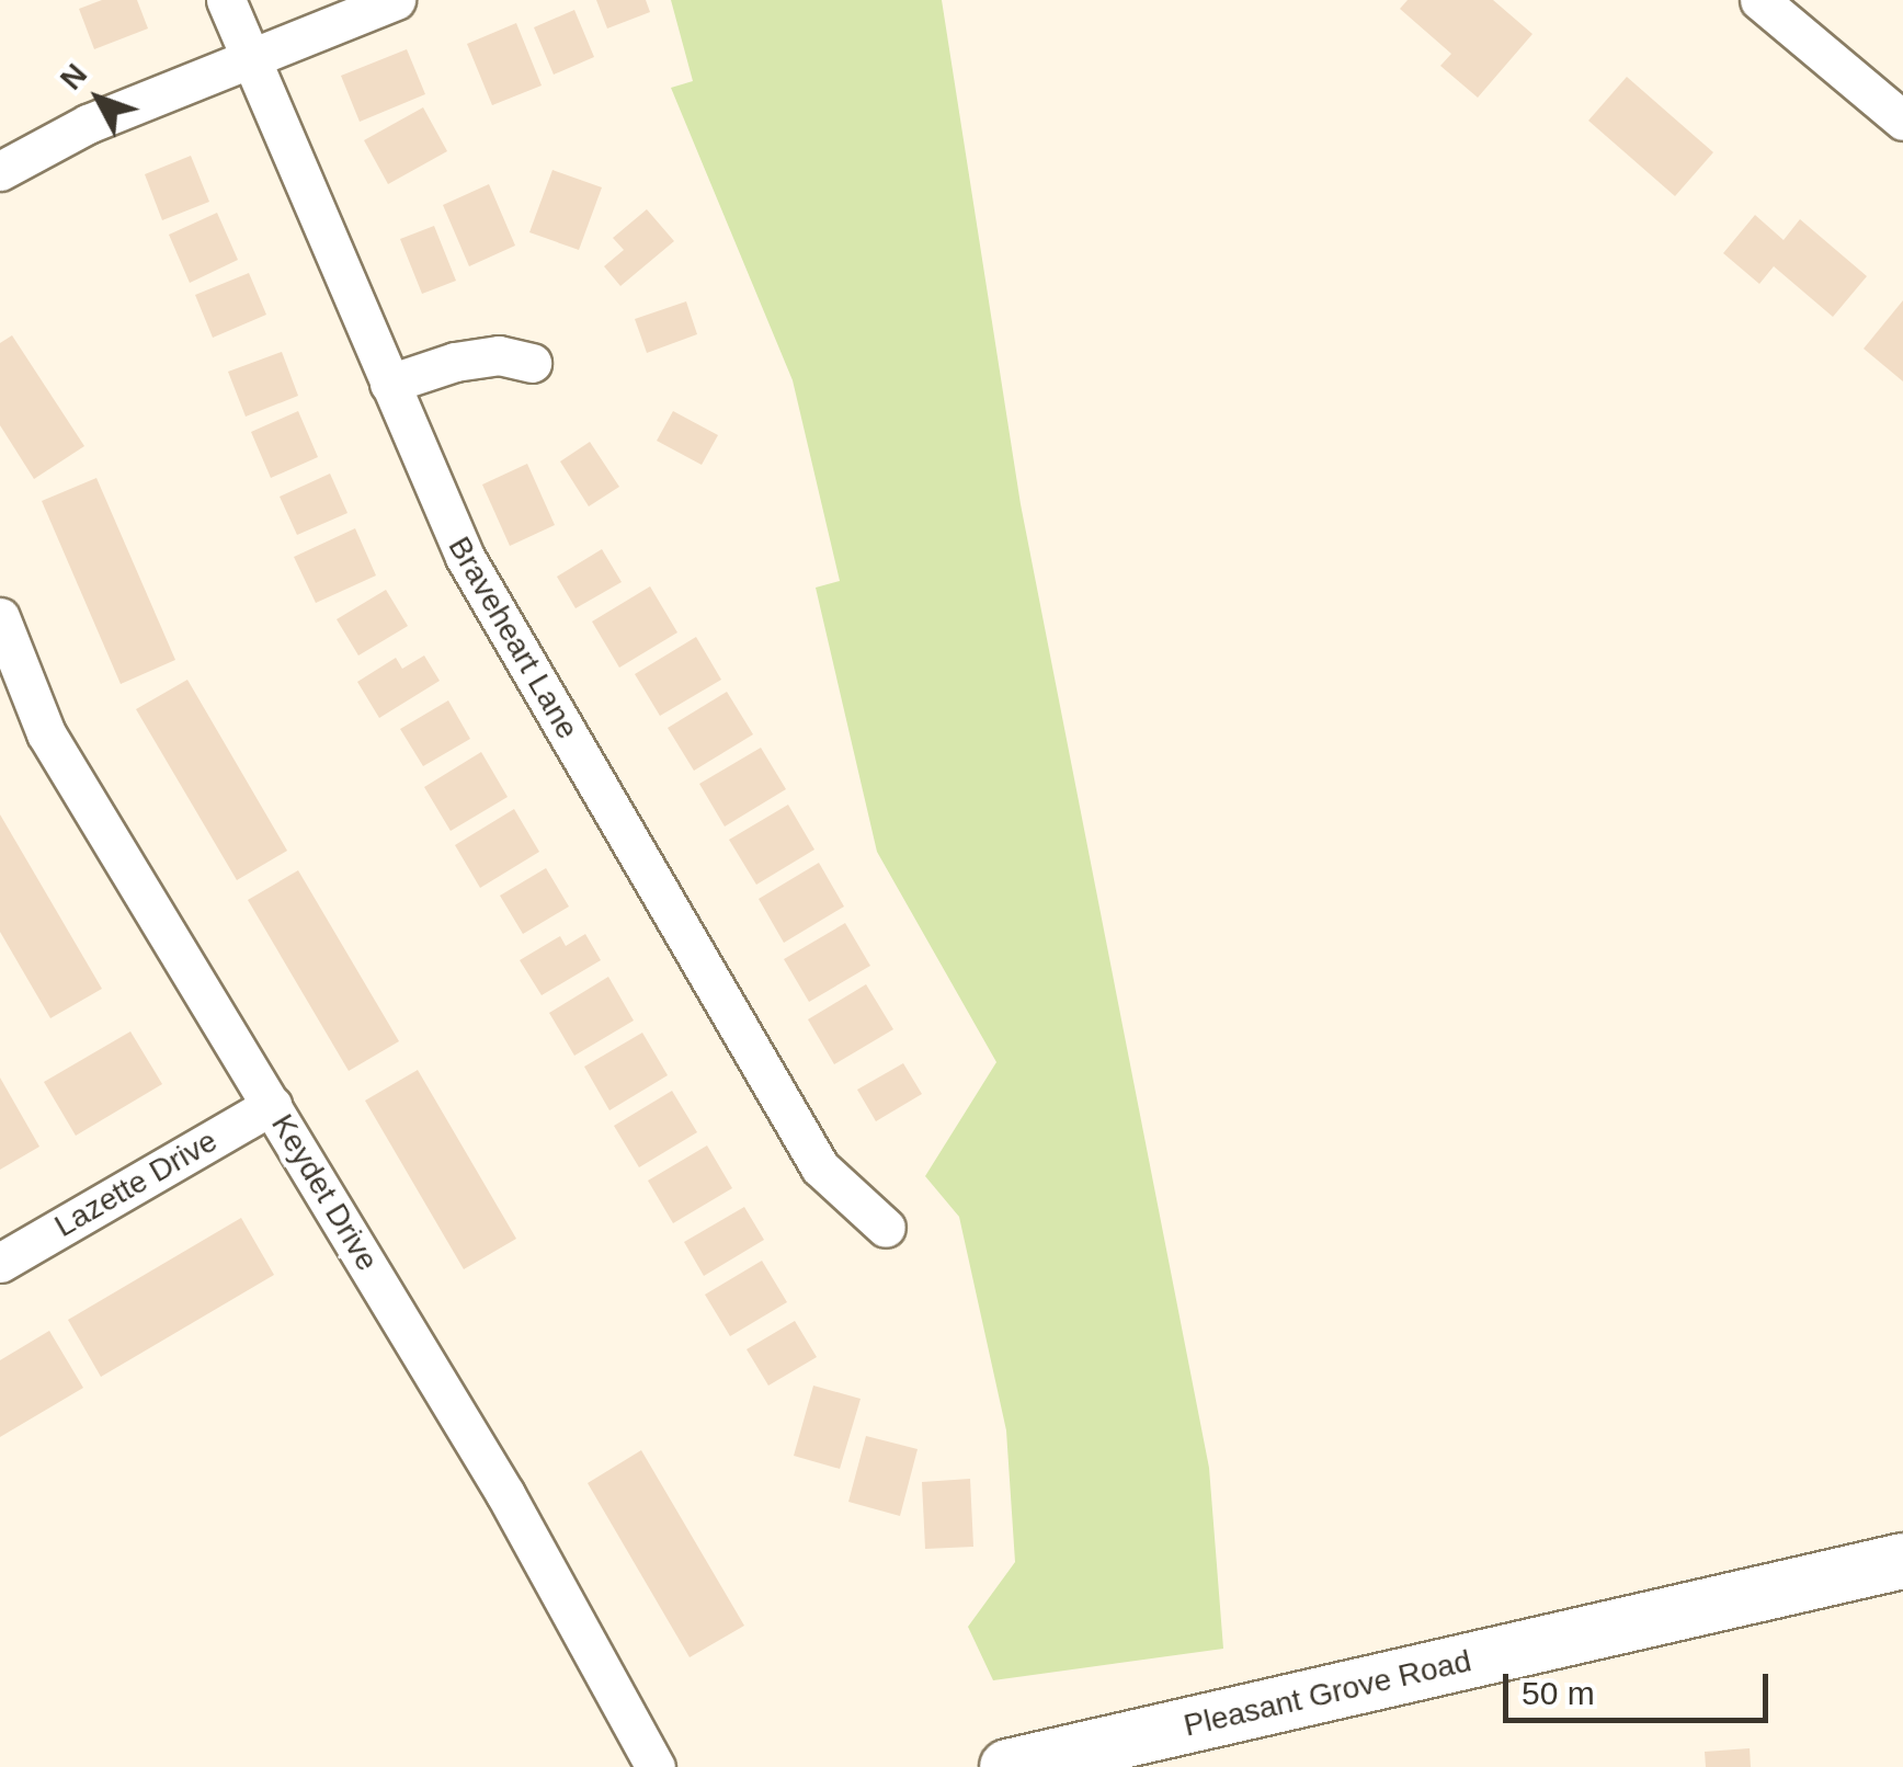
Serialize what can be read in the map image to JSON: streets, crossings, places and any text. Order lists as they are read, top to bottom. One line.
{"streets":{"street":["Braveheart Lane","Lazette Drive","Keydet Drive","Pleasant Grove Road"]},"crossings":[["Lazette Drive","Keydet Drive"]],"scale_bar":"50 m","north":"top left"}
